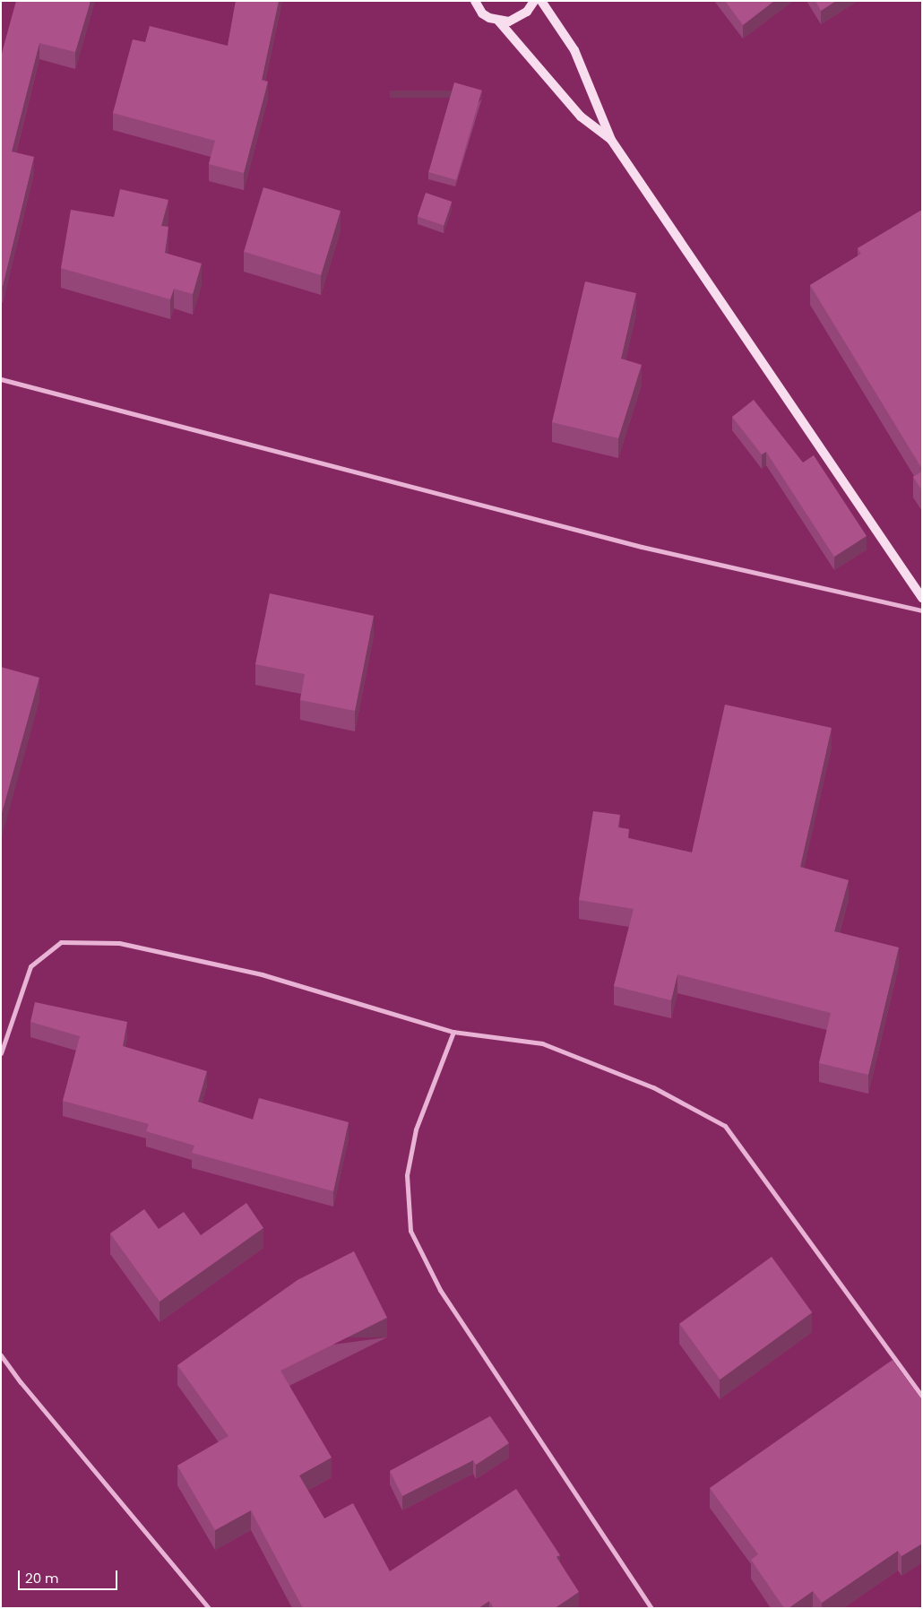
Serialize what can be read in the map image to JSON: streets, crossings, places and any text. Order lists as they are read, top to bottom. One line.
{"scale_bar":"20 m"}
